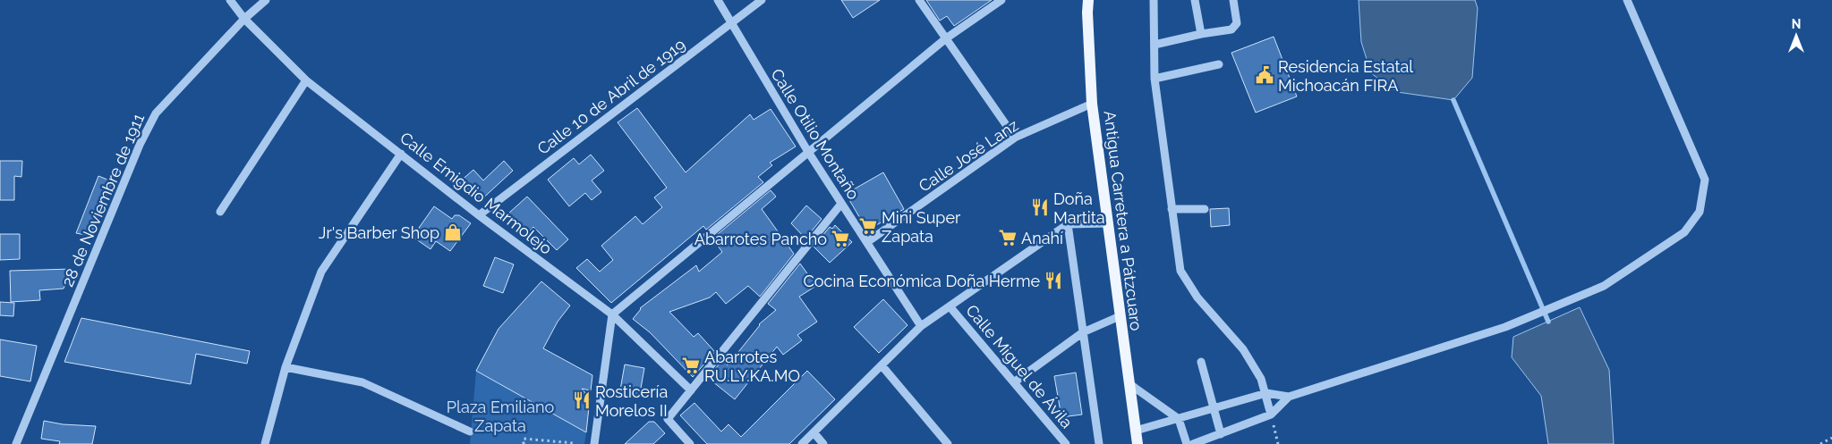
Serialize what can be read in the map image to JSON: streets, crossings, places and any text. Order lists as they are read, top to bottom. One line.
{"streets":{"main road":["Antigua Carretera a Pátzcuaro"],"street":["Calle 10 de Abril de 1919","Calle Otilio Montaño","Calle José Lanz","Calle Emigdio Marmolejo","28 de Noviembre de 1911","Calle Miguel de Ávila"]},"crossings":[["Calle 10 de Abril de 1919","Calle Otilio Montaño"],["Calle 10 de Abril de 1919","Calle Emigdio Marmolejo"],["Calle Otilio Montaño","Calle José Lanz"],["Calle José Lanz","Antigua Carretera a Pátzcuaro"],["Calle Emigdio Marmolejo","28 de Noviembre de 1911"]],"parks":["Plaza Emiliano Zapata"],"places":{"public building":["Residencia Estatal Michoacán FIRA"],"restaurant":["Doña Martita","Cocina Económica Doña Herme","Rosticería Morelos II"],"supermarket":["Mini Super Zapata","Anahí","Abarrotes Pancho","Abarrotes RU.LY.KA.MO"],"shop":["Jr's Barber Shop"]},"north":"top"}
